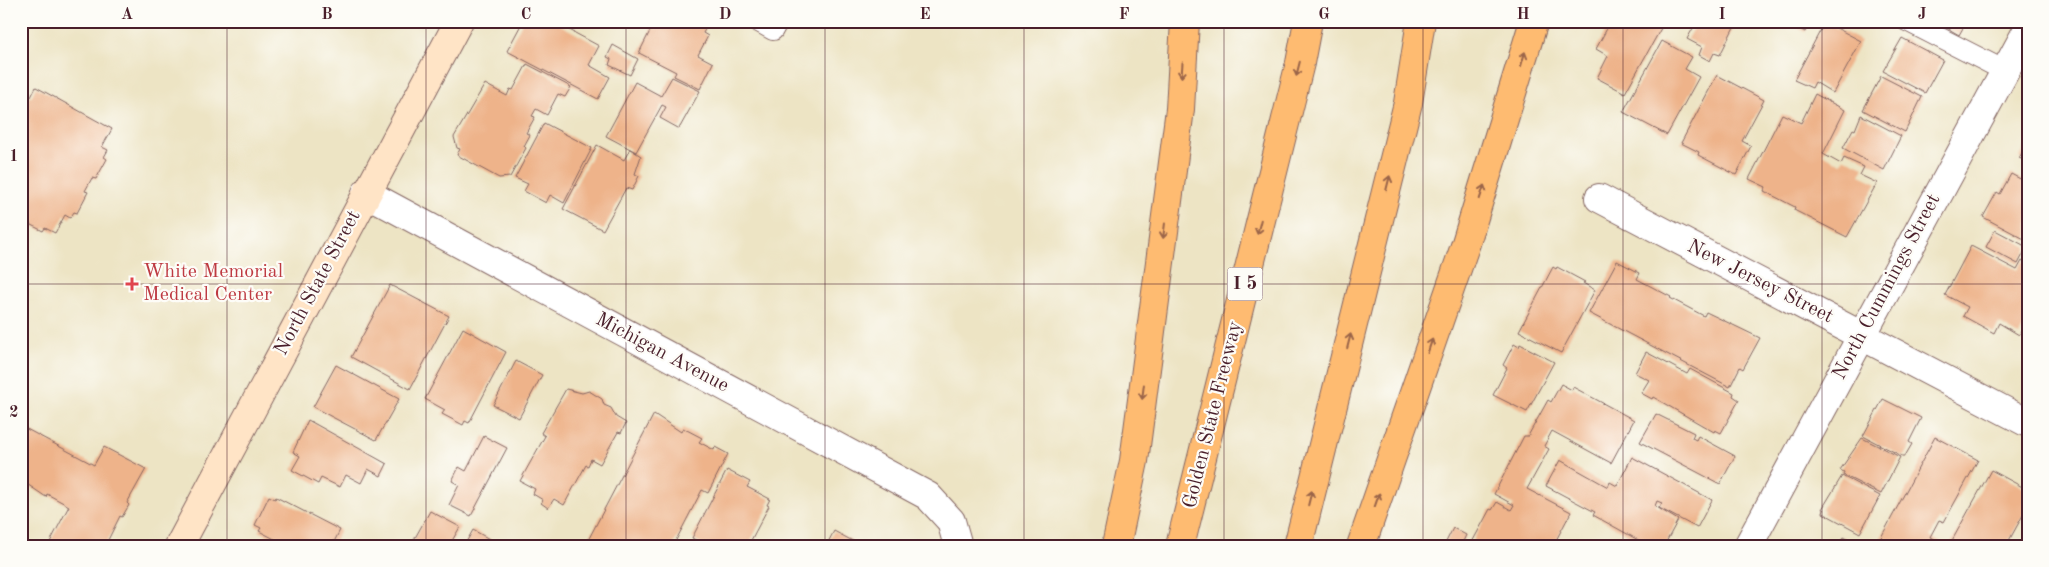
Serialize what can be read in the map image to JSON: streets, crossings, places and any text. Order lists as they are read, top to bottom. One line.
{"streets":{"highway":["I 5","Golden State Freeway"],"street":["New Jersey Street","North State Street","North Cummings Street","Michigan Avenue"]},"crossings":[["New Jersey Street","North Cummings Street"],["North State Street","Michigan Avenue"]],"places":{"health":["White Memorial Medical Center"]},"grid":{"columns":["A","B","C","D","E","F","G","H","I","J"],"rows":["1","2"]}}
